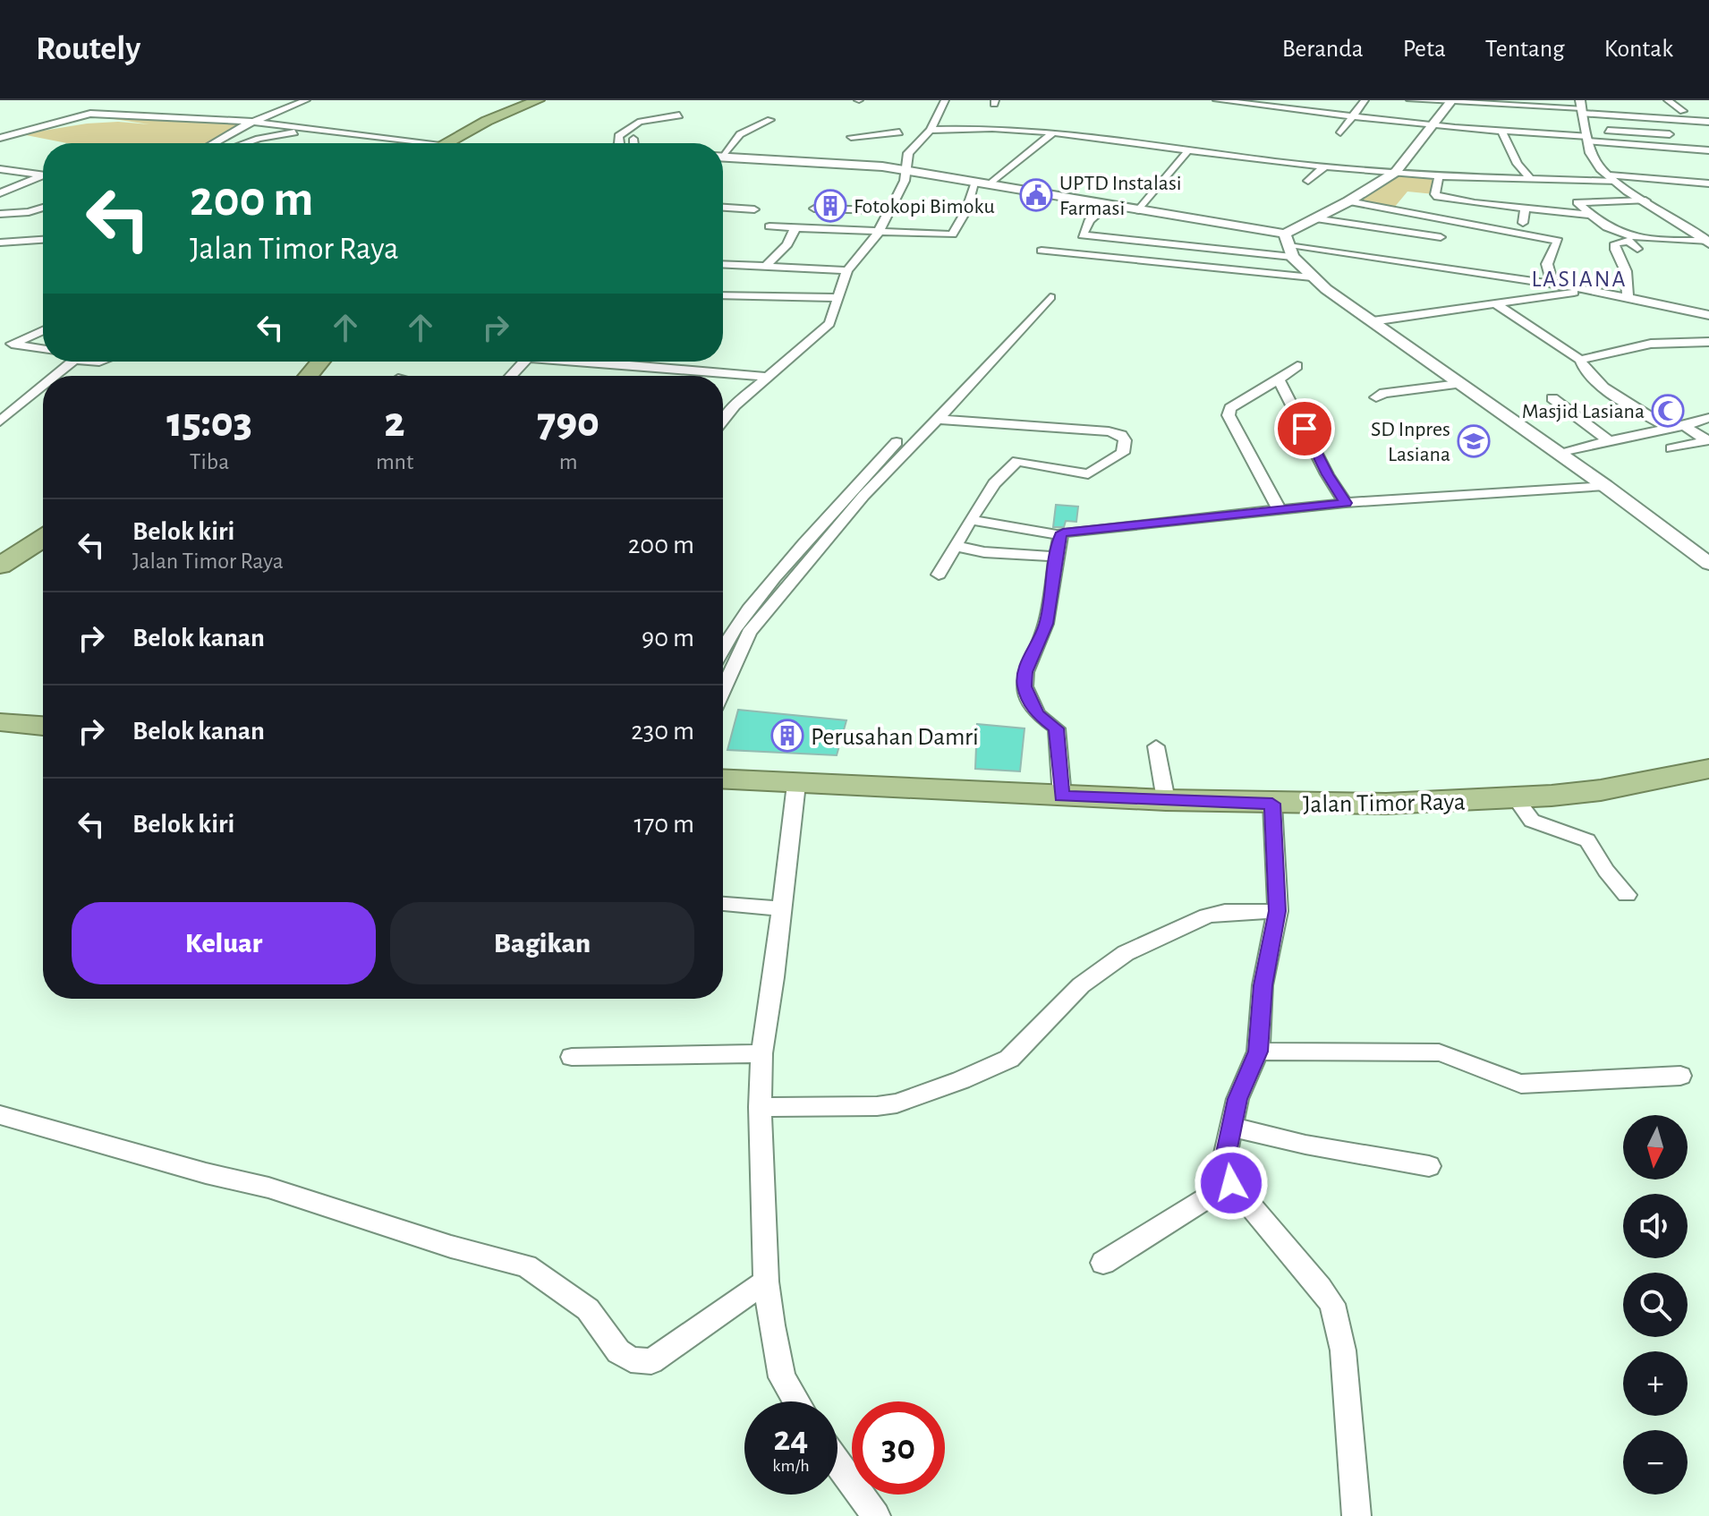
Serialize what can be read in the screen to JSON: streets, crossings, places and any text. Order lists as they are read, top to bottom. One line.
{"streets":{"highway":["Jalan Timor Raya"]},"districts":["LASIANA"],"places":{"public building":["UPTD Instalasi Farmasi"],"building":["Fotokopi Bimoku","Perusahan Damri"],"mosque":["Masjid Lasiana"],"school or university":["SD Inpres Lasiana"]},"north":"bottom","page":{"header":"Routely","nav":["Beranda","Peta","Tentang","Kontak"],"turn":["200 m","Jalan Timor Raya"],"eta":["15:03","Tiba","2","mnt","790","m"],"list":[{"name":"Belok kiri","note":"Jalan Timor Raya","value":"200 m"},{"name":"Belok kanan","value":"90 m"},{"name":"Belok kanan","value":"230 m"},{"name":"Belok kiri","value":"170 m"}],"buttons":["Keluar","Bagikan"],"map_buttons":["+","−"],"speed":"24 km/h","limit":"30"}}
